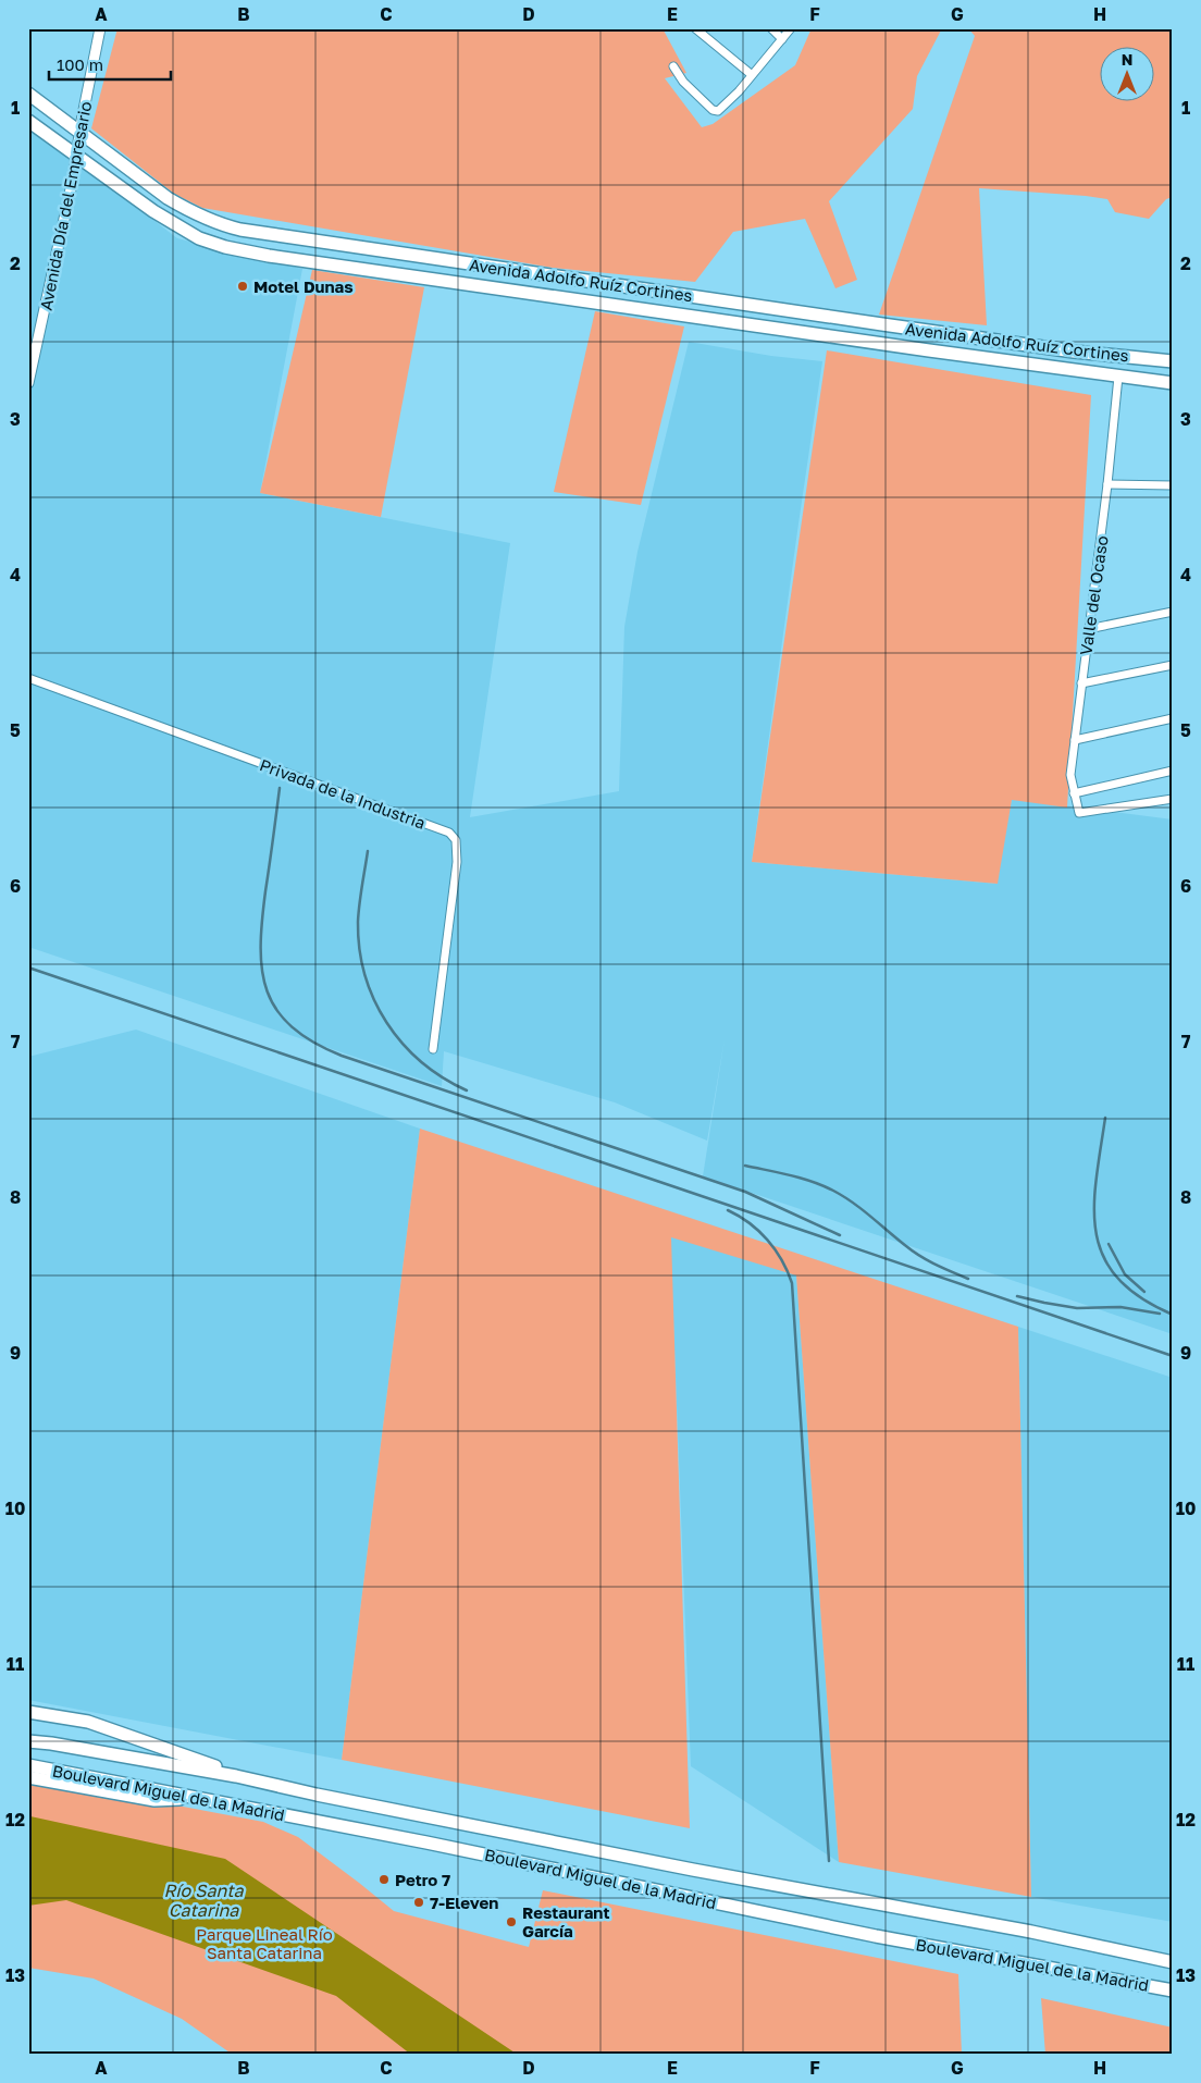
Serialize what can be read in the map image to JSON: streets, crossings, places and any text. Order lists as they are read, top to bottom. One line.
{"streets":{"main road":["Avenida Adolfo Ruíz Cortines","Boulevard Miguel de la Madrid"],"street":["Avenida Día del Empresario","Valle del Ocaso","Privada de la Industria"]},"crossings":[["Avenida Día del Empresario","Avenida Adolfo Ruíz Cortines"],["Avenida Adolfo Ruíz Cortines","Valle del Ocaso"]],"water":["Río Santa Catarina"],"parks":["Parque Lineal Río Santa Catarina"],"places":["Motel Dunas","Petro 7","7-Eleven","Restaurant García"],"scale_bar":"100 m","north":"top","grid":{"columns":["A","B","C","D","E","F","G","H"],"rows":["1","2","3","4","5","6","7","8","9","10","11","12","13"]}}
